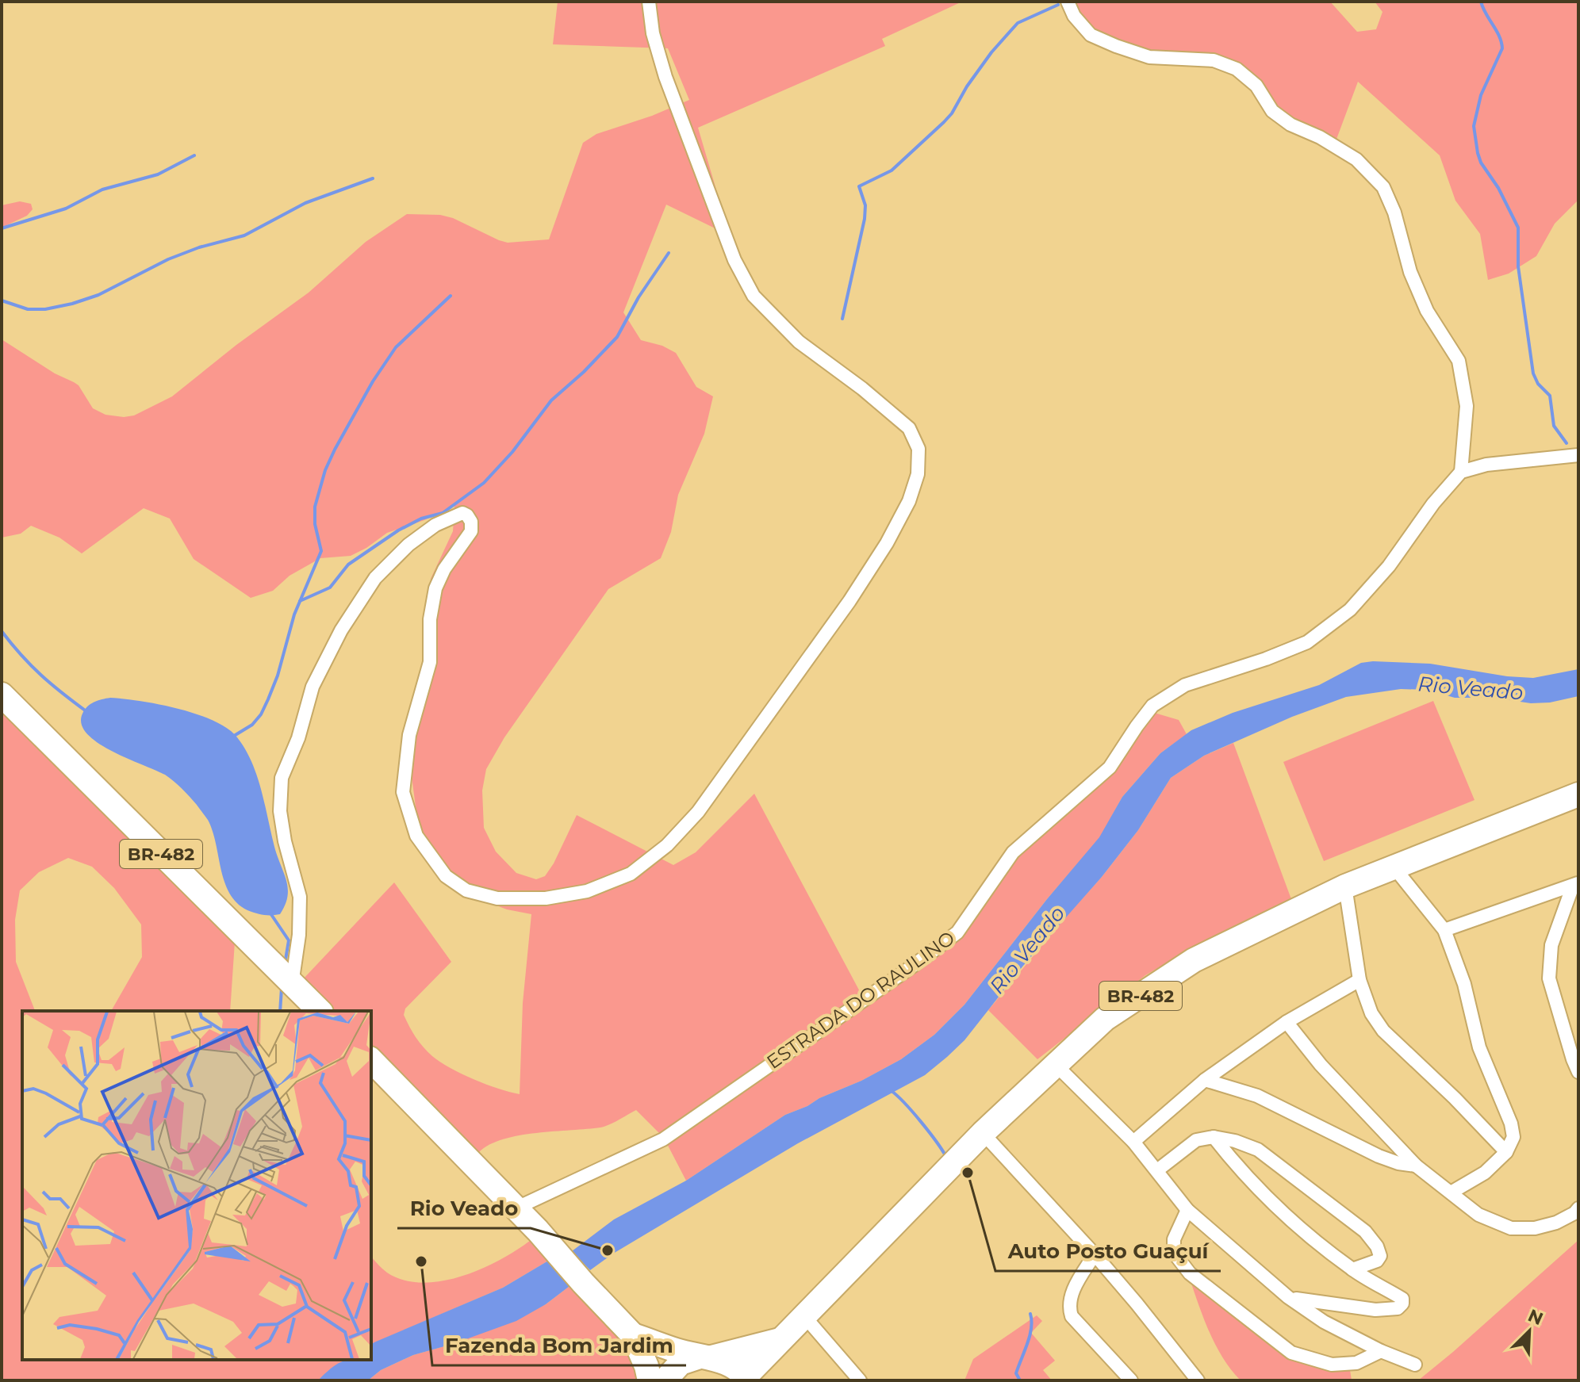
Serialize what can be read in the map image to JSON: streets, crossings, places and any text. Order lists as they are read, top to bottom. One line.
{"streets":{"highway":["BR-482"],"street":["ESTRADA DO RAULINO"]},"crossings":[["BR-482","ESTRADA DO RAULINO"]],"water":["Rio Veado"],"places":["Auto Posto Guaçuí","Rio Veado","Fazenda Bom Jardim"],"north":"top right"}
